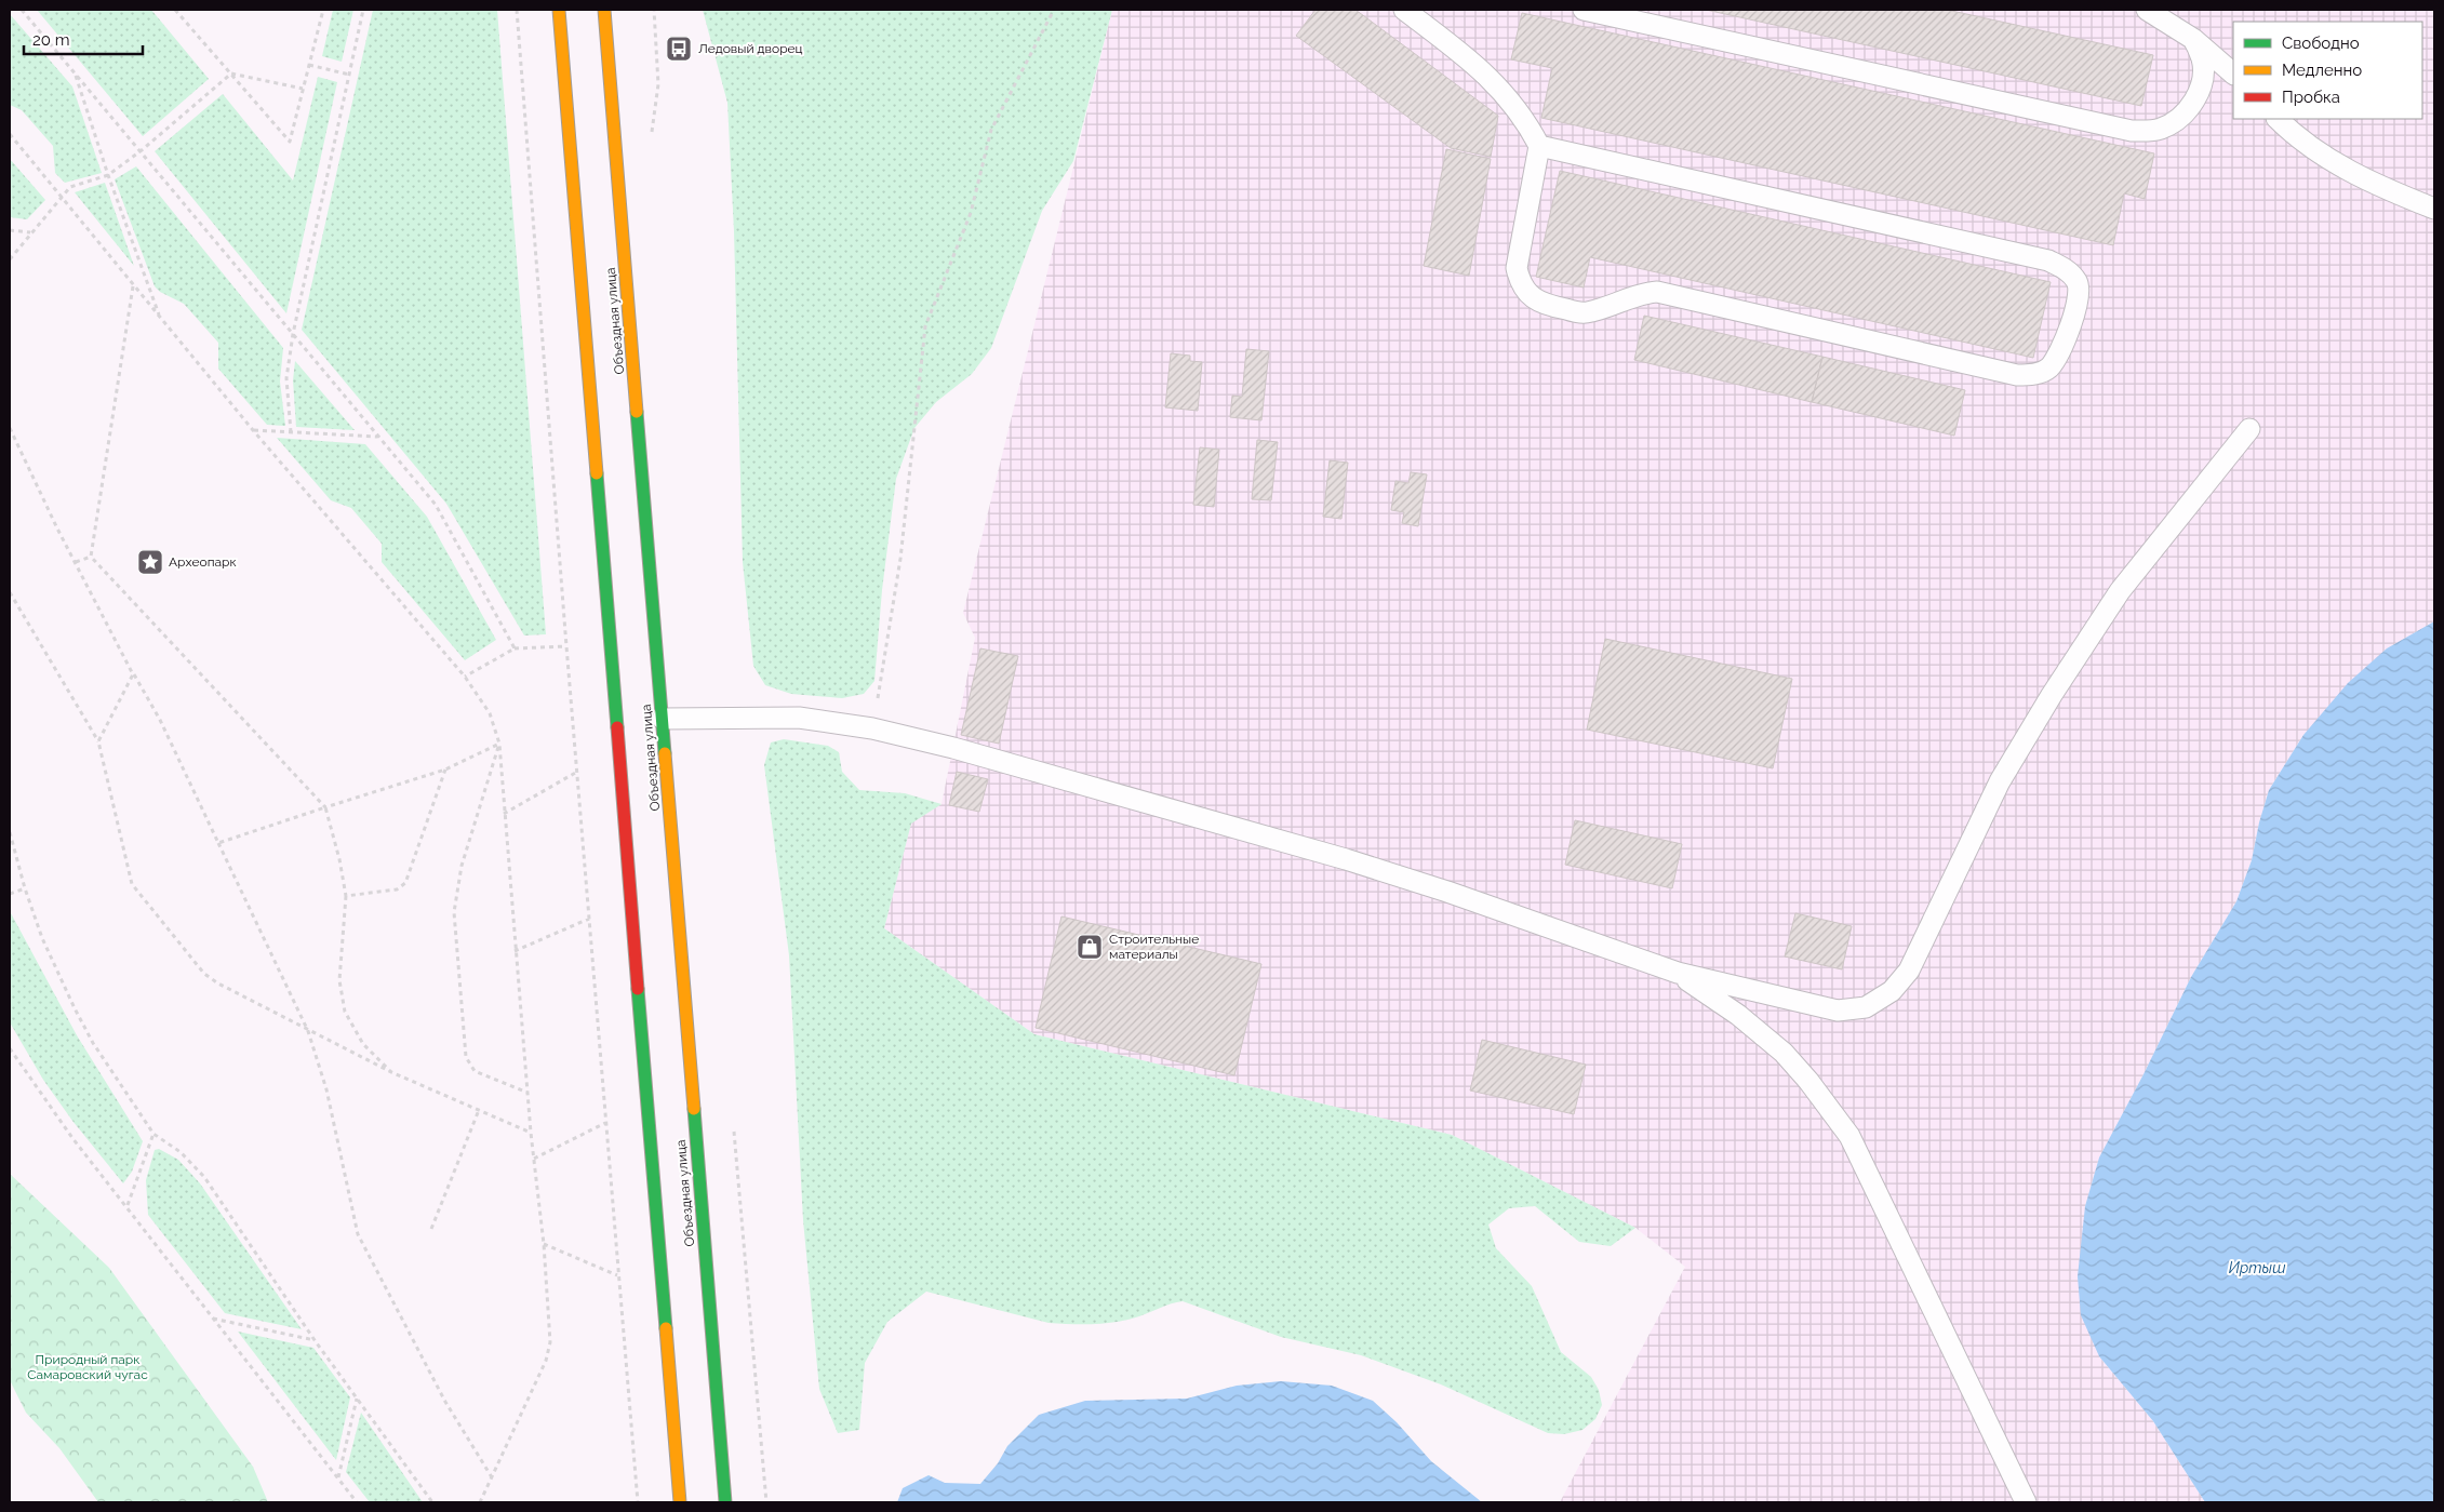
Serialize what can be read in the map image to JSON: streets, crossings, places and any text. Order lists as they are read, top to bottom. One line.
{"streets":{"main road":["Объездная улица"]},"water":["Иртыш"],"parks":["Природный парк Самаровский чугас"],"places":{"bus stop":["Ледовый дворец"],"place":["Археопарк"],"shop":["Строительные материалы"]},"legend":["Свободно","Медленно","Пробка"],"scale_bar":"20 m"}
